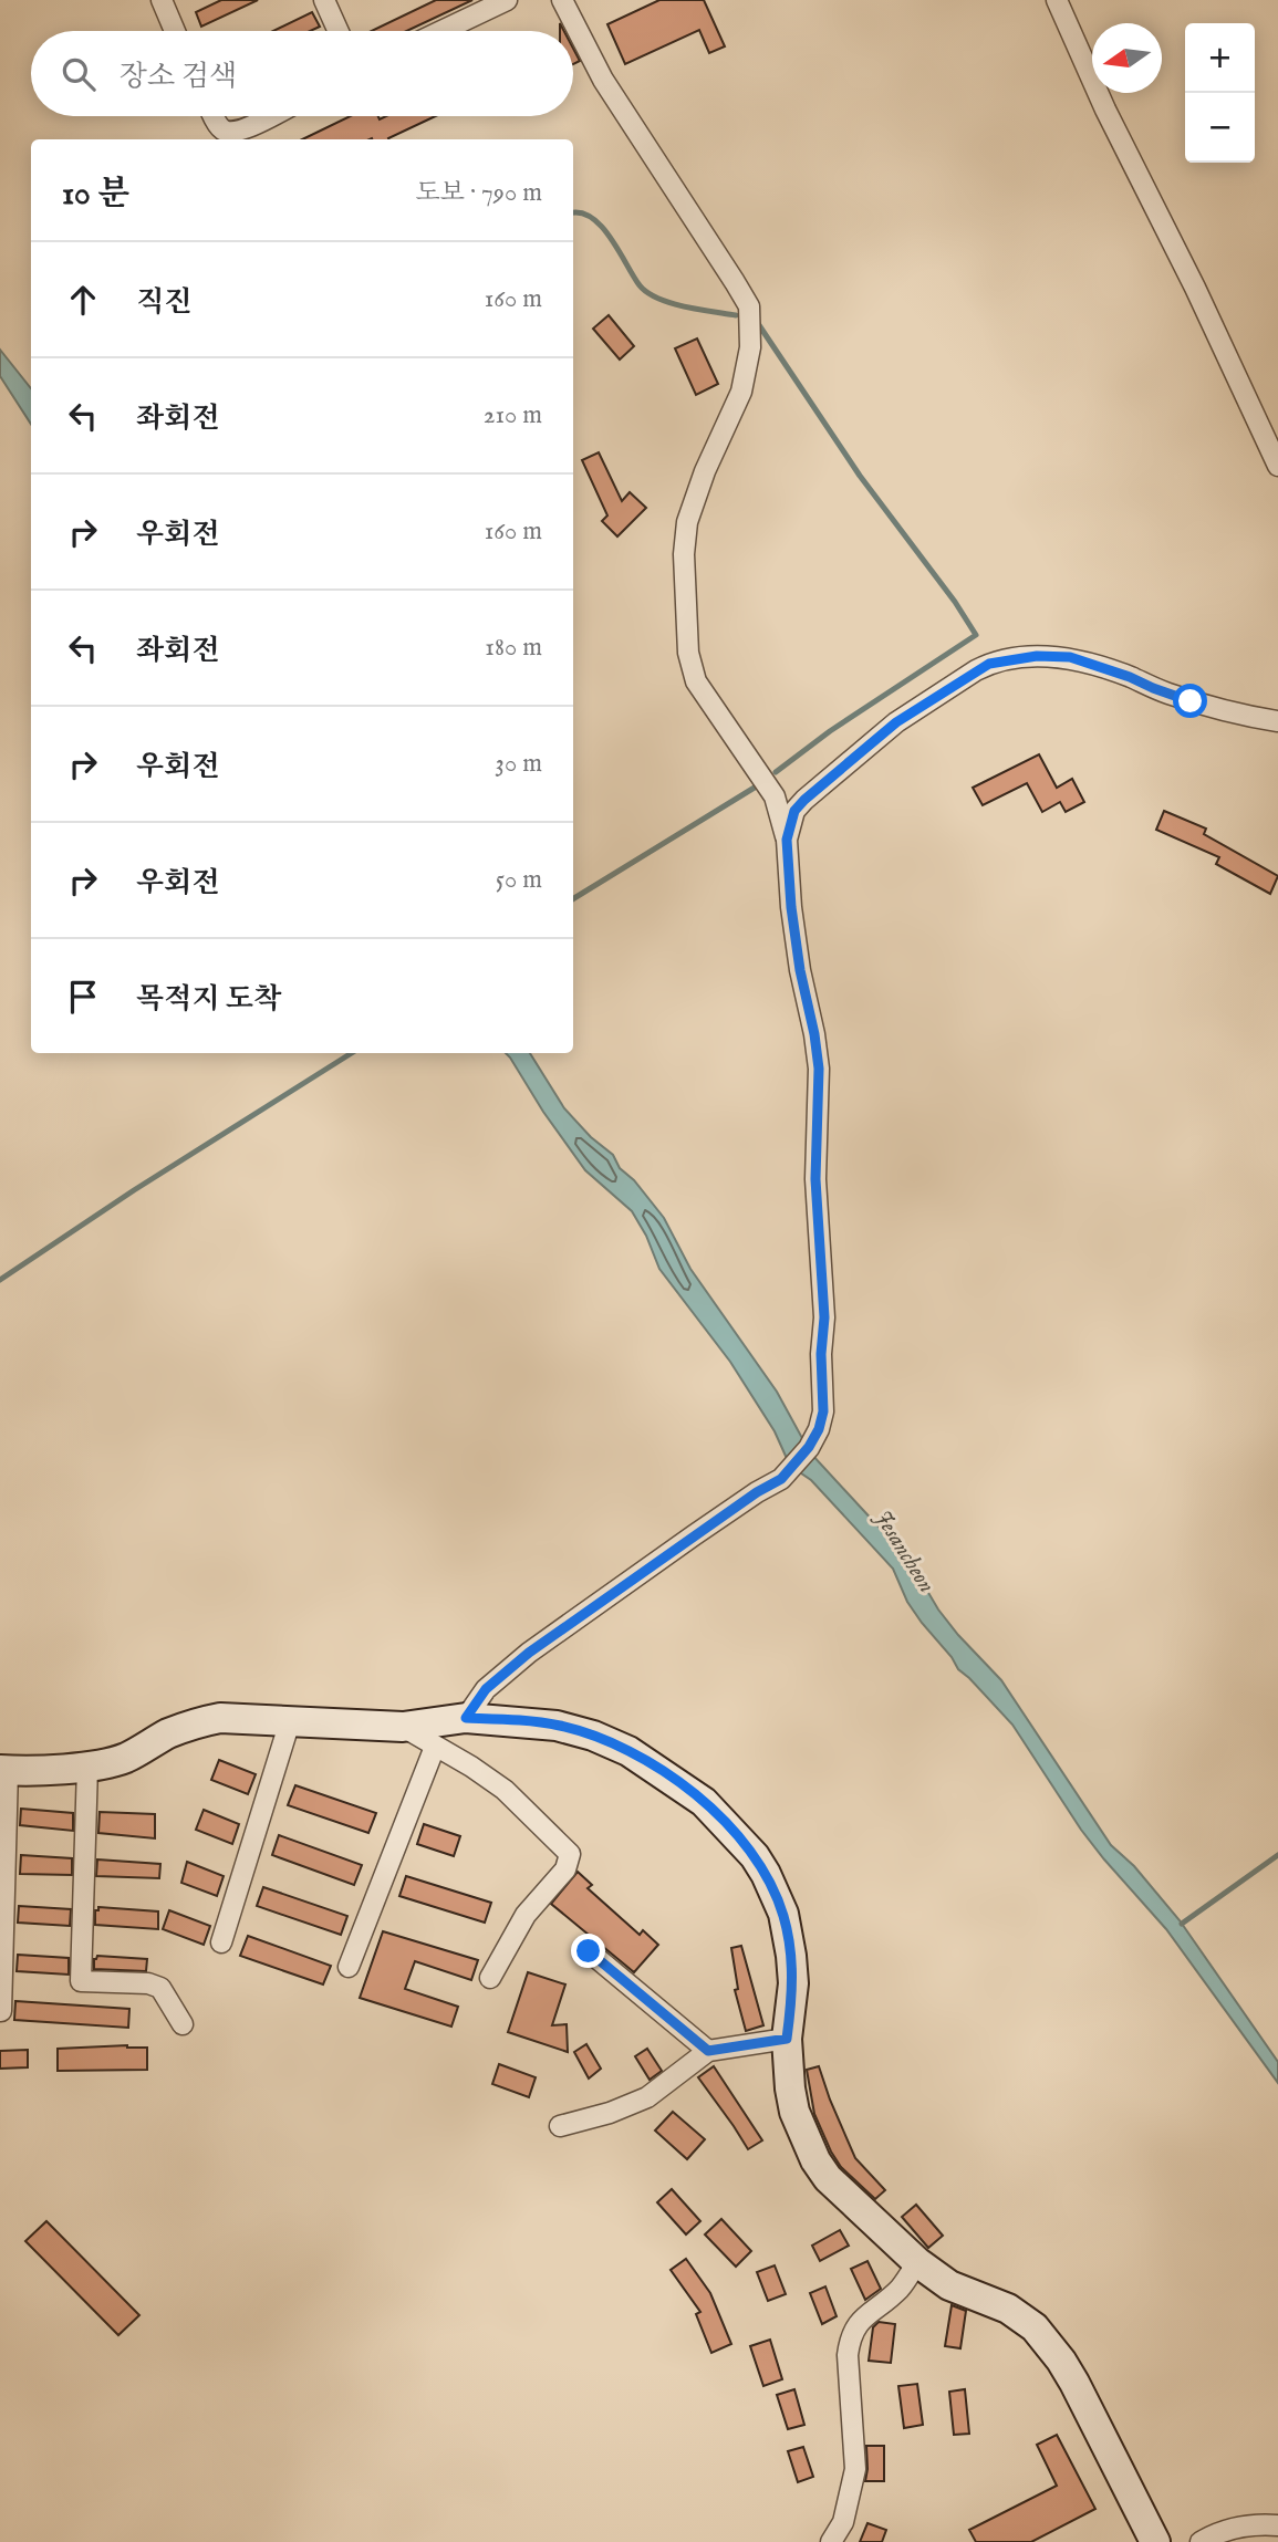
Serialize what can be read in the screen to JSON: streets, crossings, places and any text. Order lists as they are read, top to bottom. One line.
{"water":["Jesancheon"],"north":"left","page":{"map_buttons":["+","−"],"search":"장소 검색","heading":["10 분","도보 · 790 m"],"list":[["직진","160 m"],["좌회전","210 m"],["우회전","160 m"],["좌회전","180 m"],["우회전","30 m"],["우회전","50 m"],"목적지 도착"]}}
